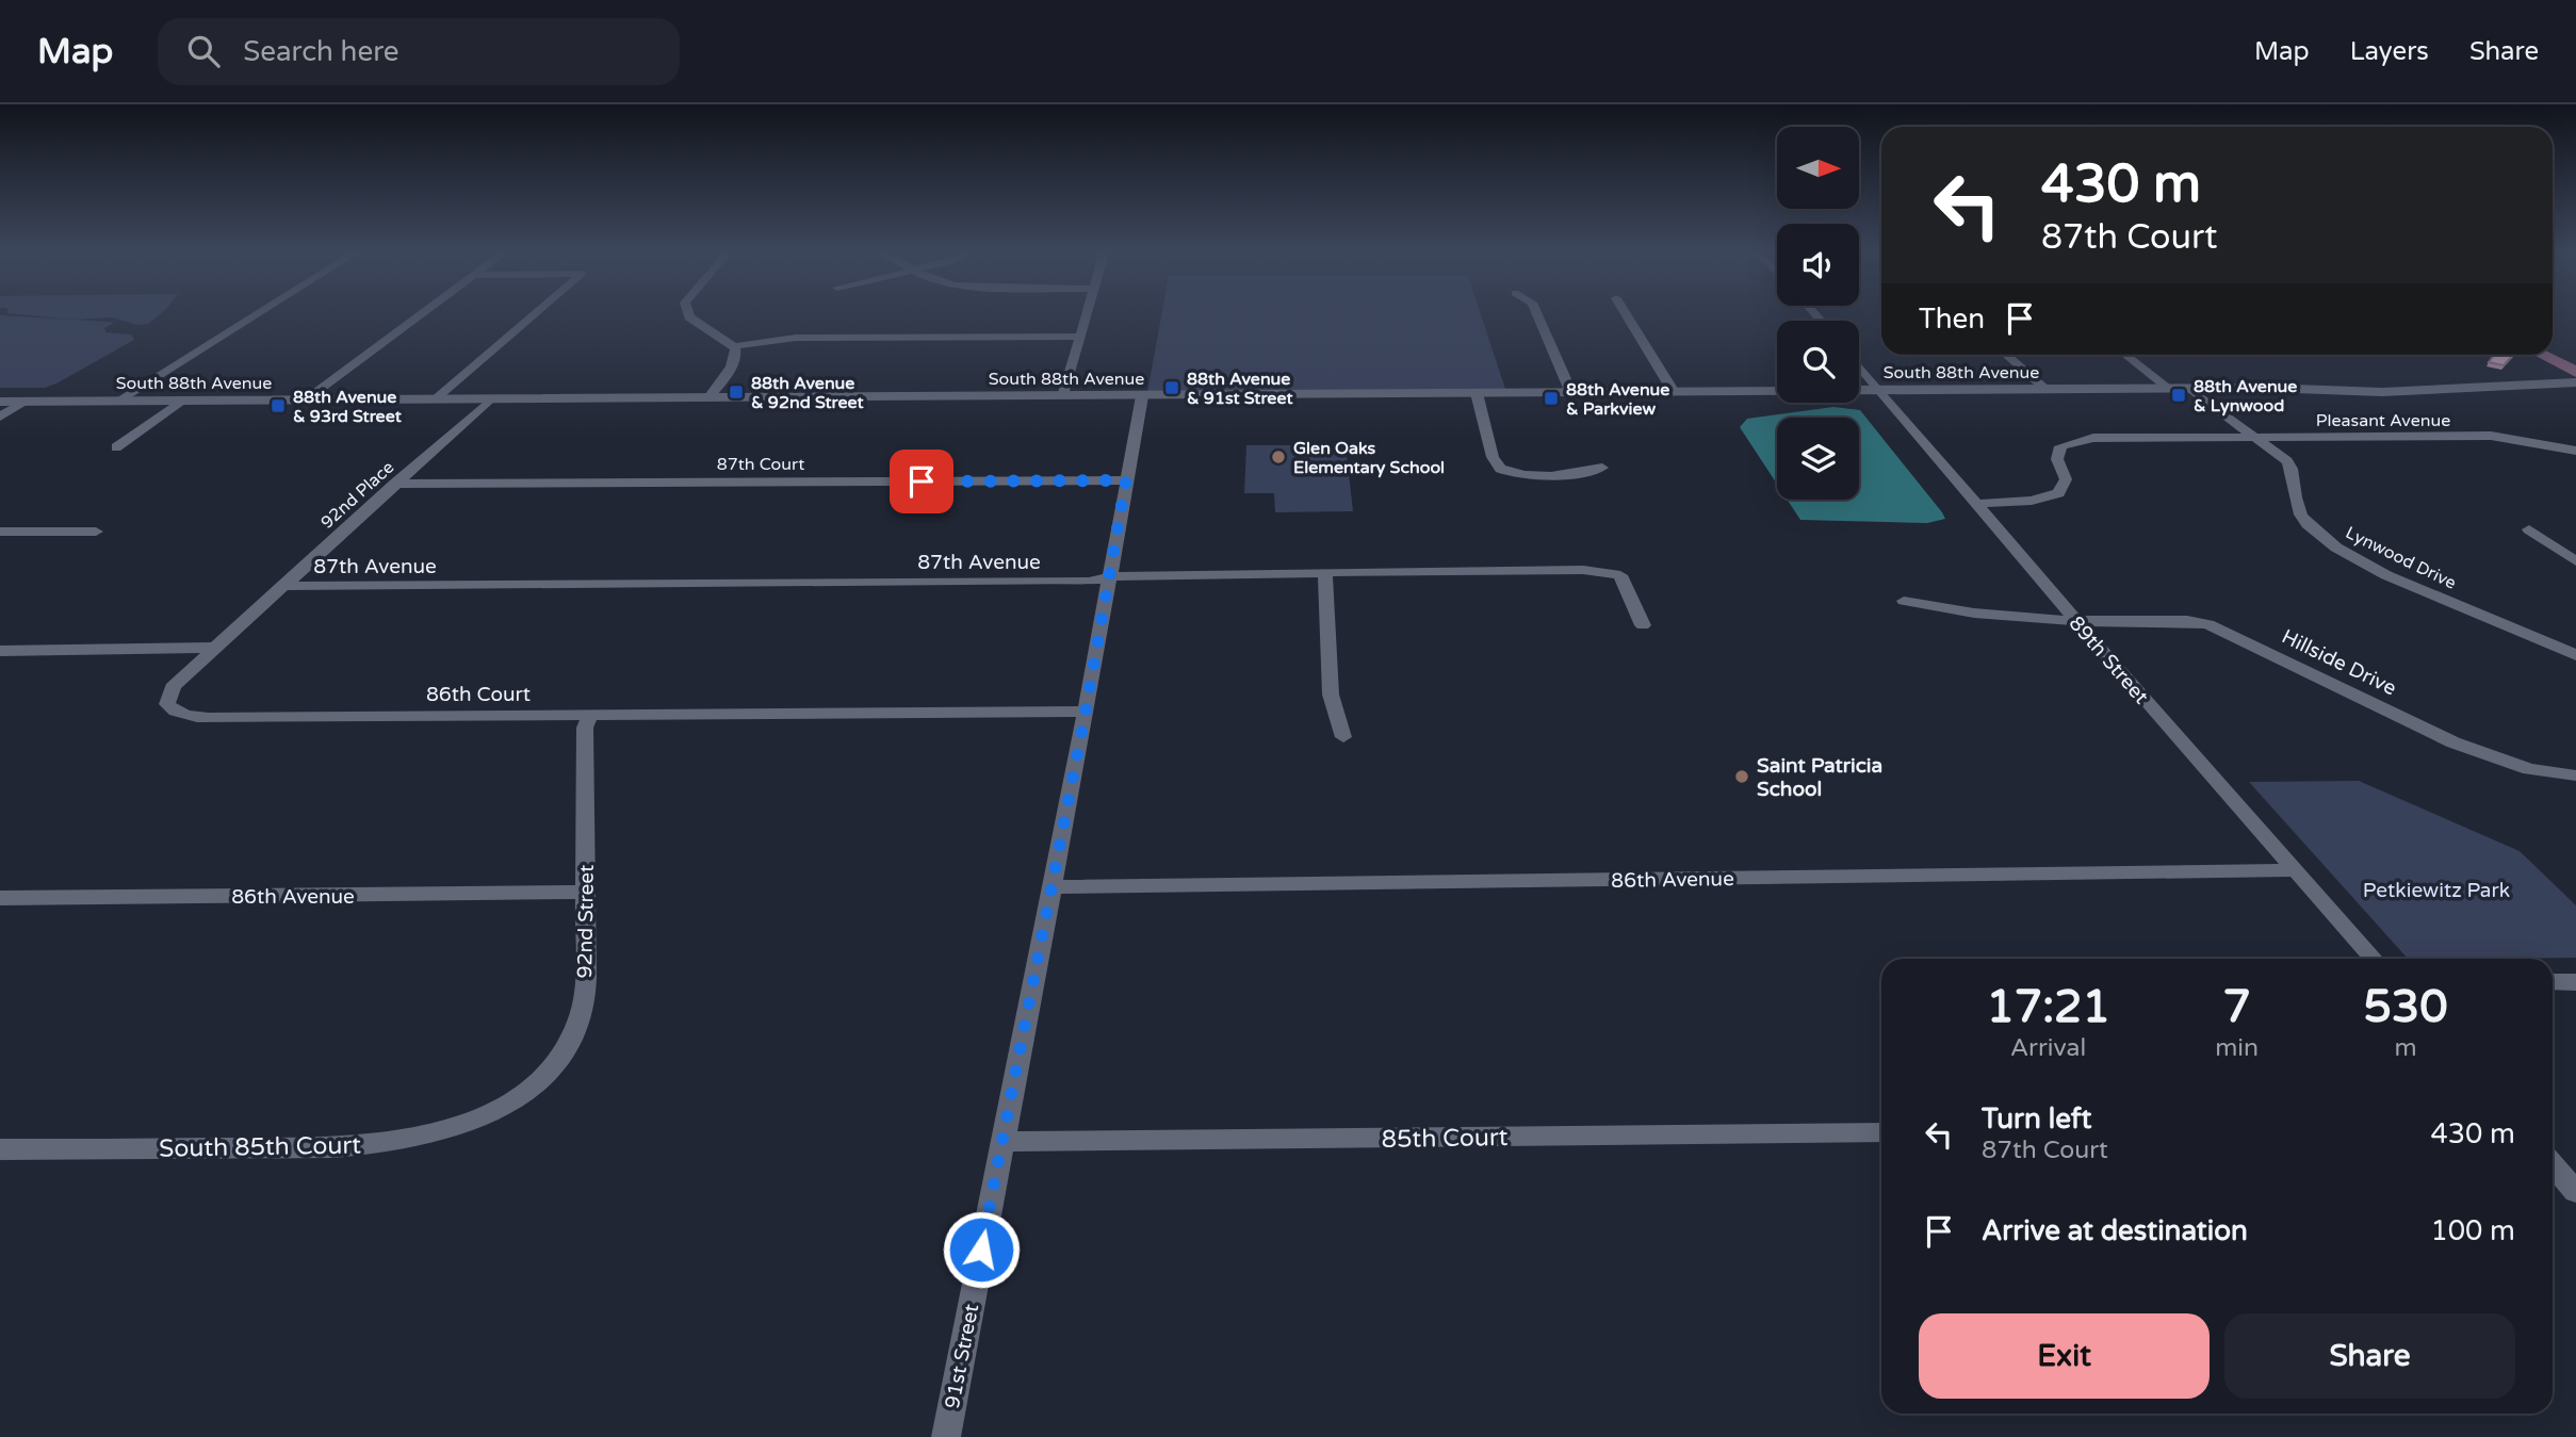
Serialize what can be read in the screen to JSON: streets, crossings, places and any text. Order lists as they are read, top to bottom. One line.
{"streets":{"street":["South 88th Avenue","Pleasant Avenue","87th Court","92nd Place","Lynwood Drive","87th Avenue","89th Street","Hillside Drive","86th Court","86th Avenue","92nd Street","85th Court","South 85th Court","91st Street"]},"crossings":[["South 88th Avenue","92nd Place"],["South 88th Avenue","Lynwood Drive"],["South 88th Avenue","89th Street"],["South 88th Avenue","91st Street"],["Pleasant Avenue","Lynwood Drive"],["Pleasant Avenue","89th Street"],["87th Court","92nd Place"],["87th Court","91st Street"],["92nd Place","87th Avenue"],["92nd Place","86th Court"],["87th Avenue","91st Street"],["89th Street","Hillside Drive"],["89th Street","86th Avenue"],["86th Court","92nd Street"],["86th Court","91st Street"],["86th Avenue","92nd Street"],["86th Avenue","91st Street"],["92nd Street","South 85th Court"],["85th Court","91st Street"]],"parks":["Petkiewitz Park"],"places":{"transit":["88th Avenue & 91st Street","88th Avenue & 92nd Street","88th Avenue & Lynwood","88th Avenue & Parkview","88th Avenue & 93rd Street"],"other":["Glen Oaks Elementary School","Saint Patricia School"]},"north":"right","page":{"header":"Map","search":"Search here","nav":["Map","Layers","Share"],"turn":["430 m","87th Court"],"then":"Then","eta":["17:21","Arrival","7","min","530","m"],"list":[{"name":"Turn left","note":"87th Court","value":"430 m"},{"name":"Arrive at destination","value":"100 m"}],"buttons":["Exit","Share"]}}
